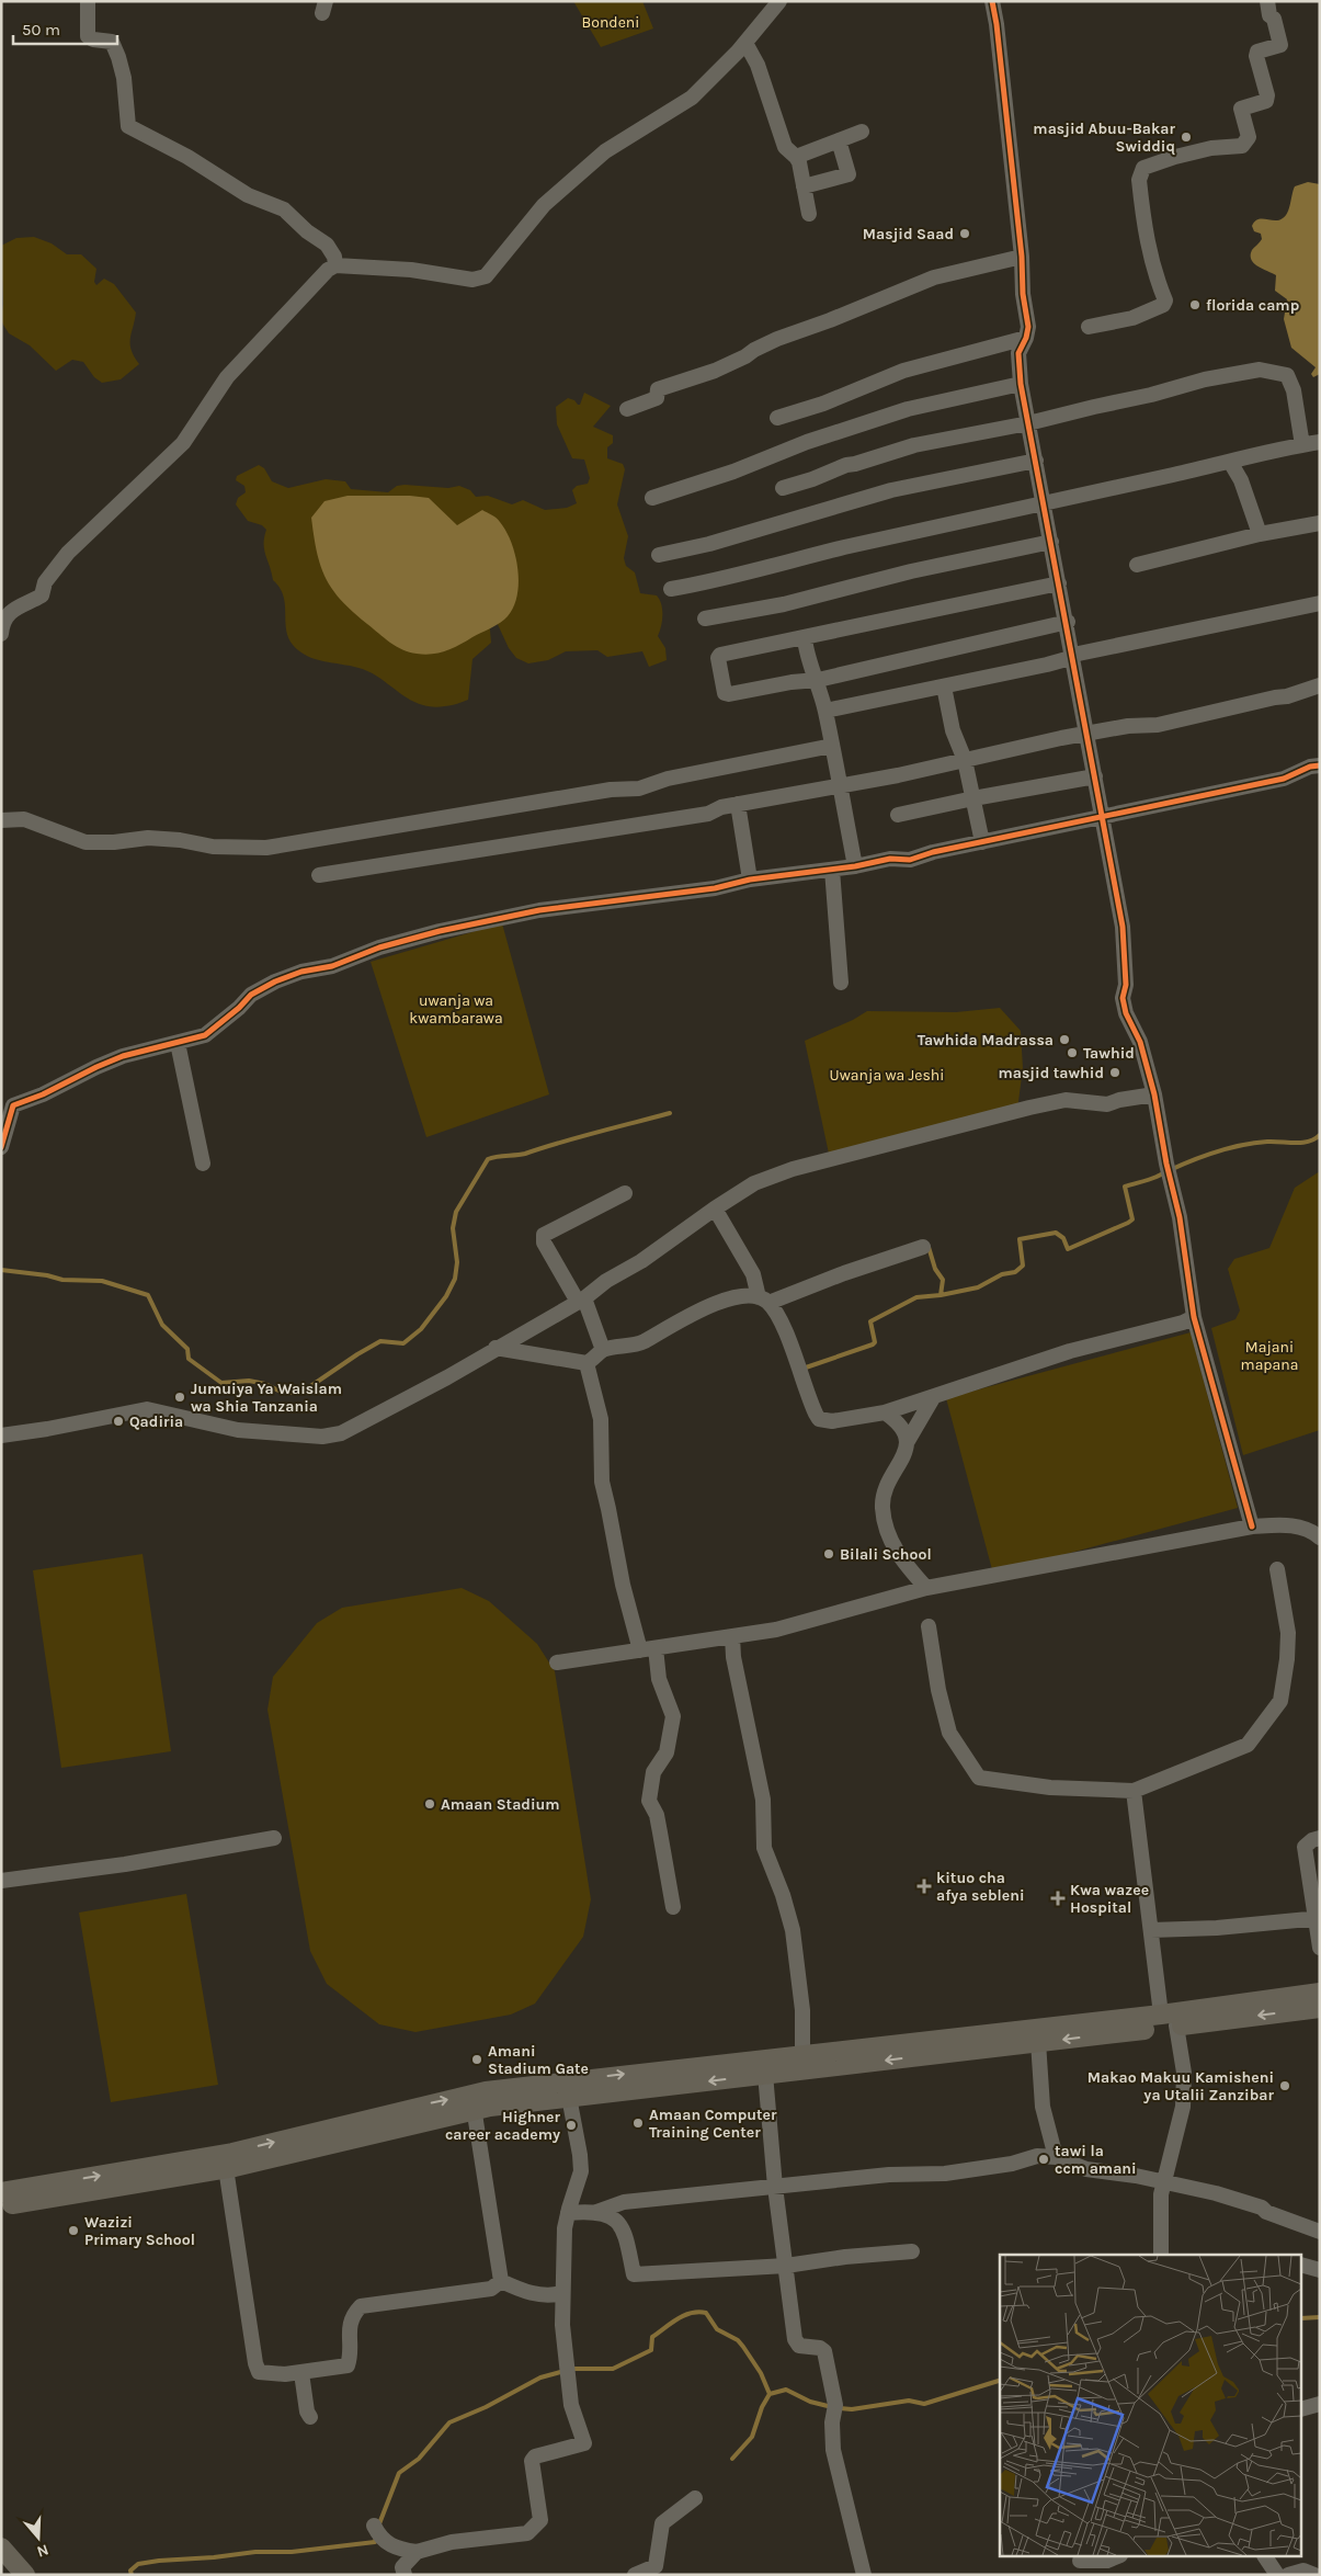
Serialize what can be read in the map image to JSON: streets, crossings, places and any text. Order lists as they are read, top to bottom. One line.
{"parks":["Bondeni","uwanja wa kwambarawa","Uwanja wa Jeshi","Majani mapana"],"places":{"other":["masjid Abuu-Bakar Swiddiq","Masjid Saad","florida camp","Tawhida Madrassa","Tawhid","masjid tawhid","Jumuiya Ya Waislam wa Shia Tanzania","Qadiria","Bilali School","Amaan Stadium","Amani Stadium Gate","Makao Makuu Kamisheni ya Utalii Zanzibar","Amaan Computer Training Center","Highner career academy","tawi la ccm amani","Wazizi Primary School"],"health":["kituo cha afya sebleni","Kwa wazee Hospital"]},"scale_bar":"50 m","north":"bottom"}
